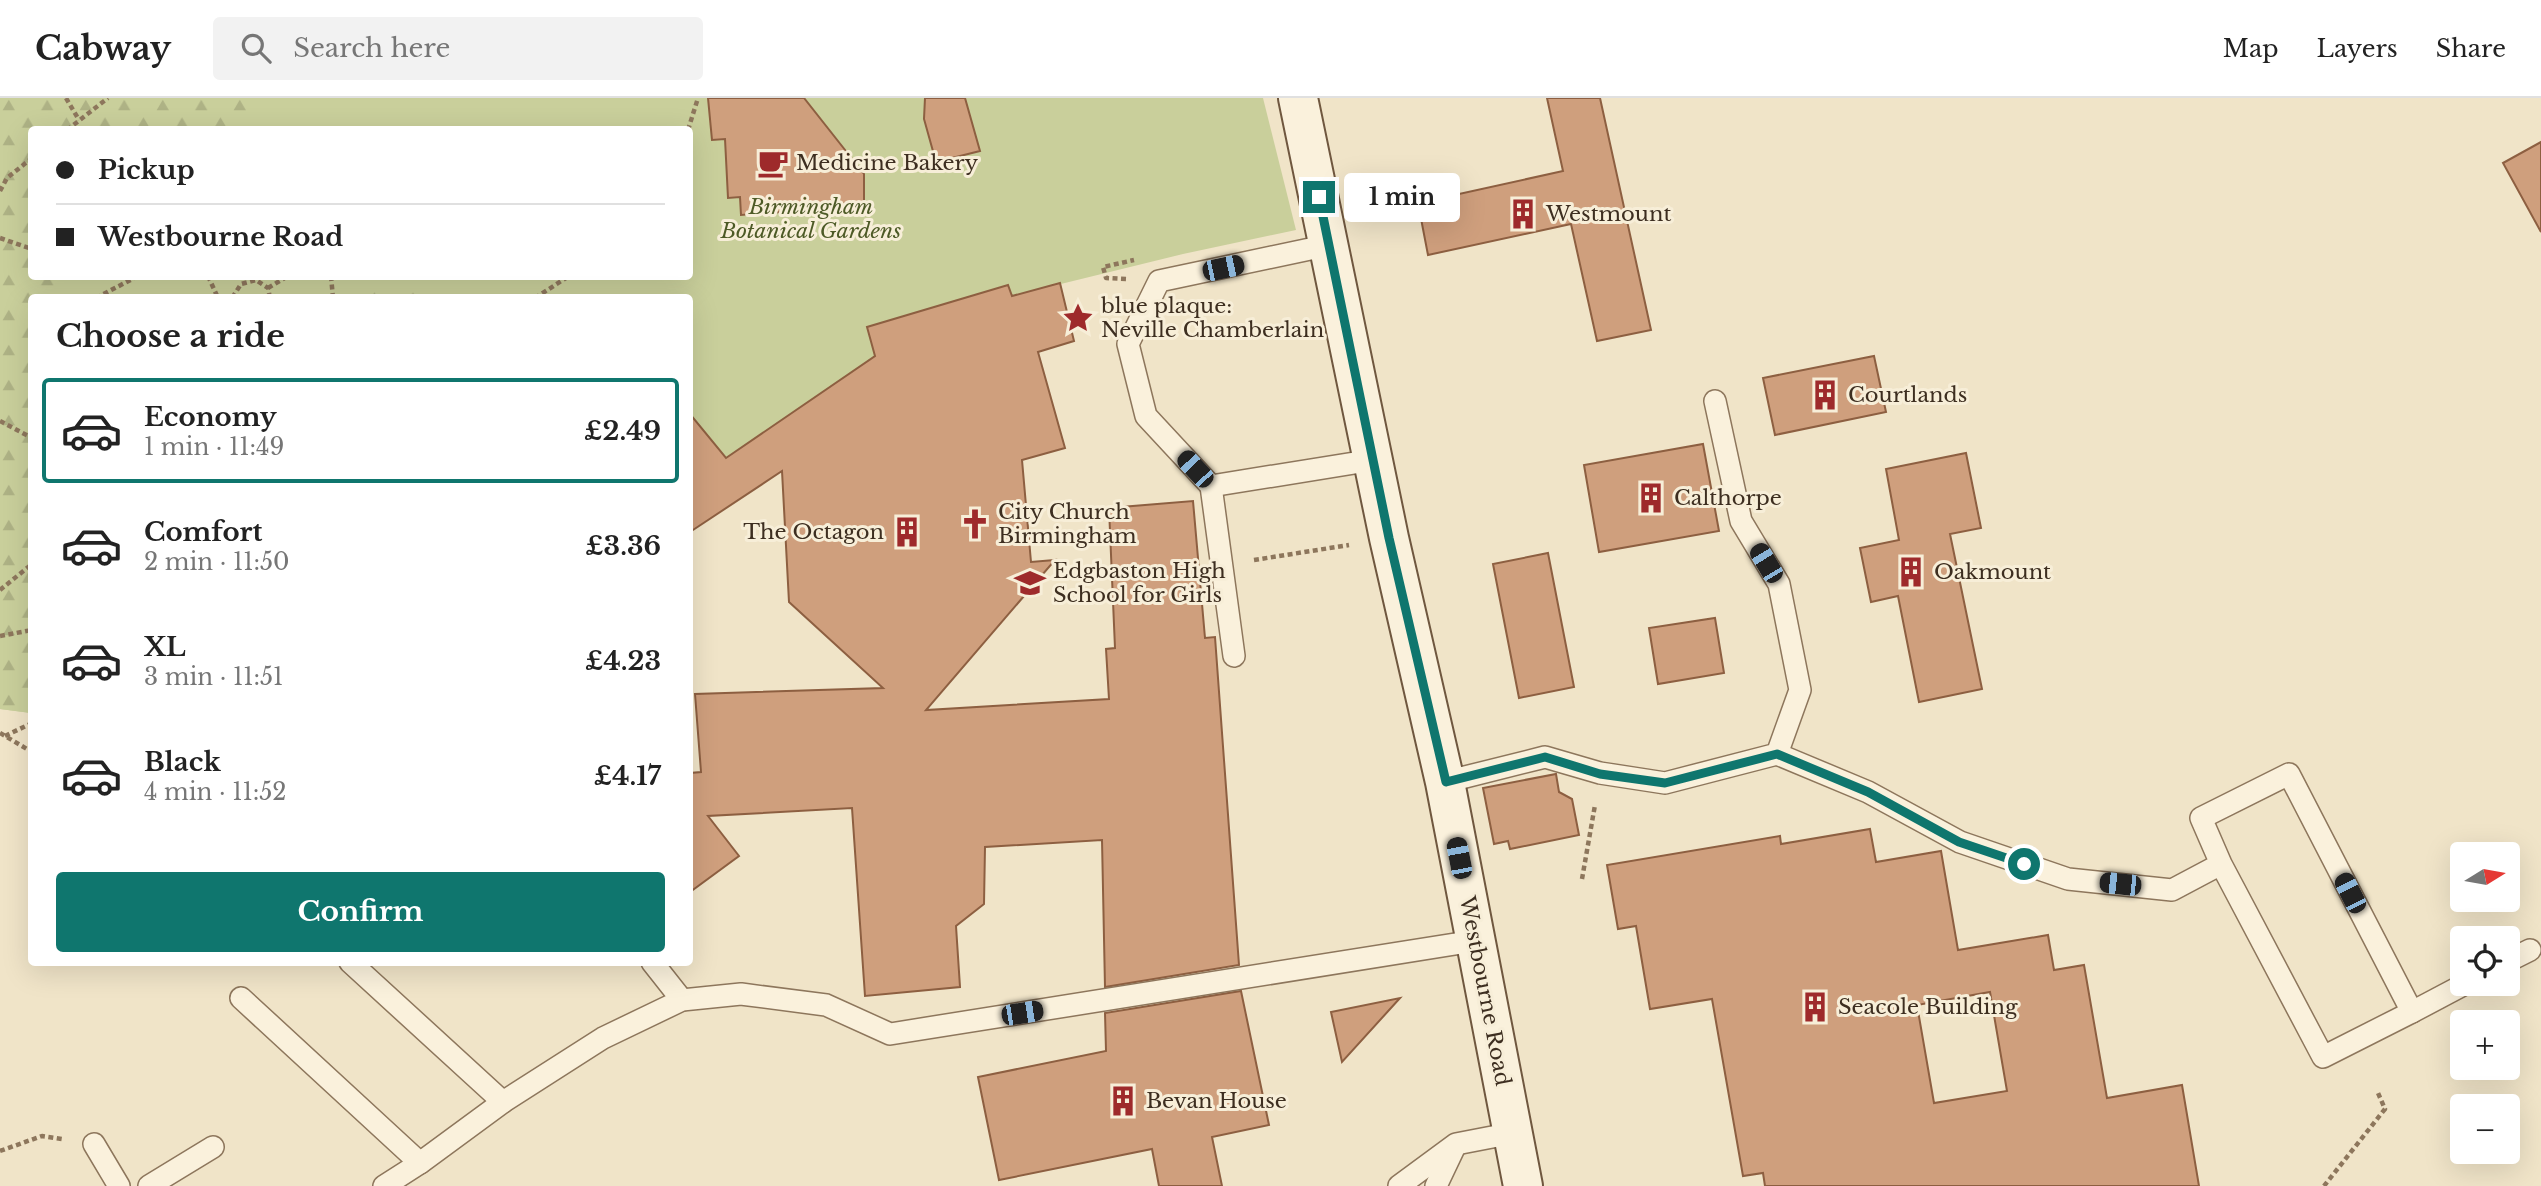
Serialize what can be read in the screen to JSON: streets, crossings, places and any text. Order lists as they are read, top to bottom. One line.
{"streets":{"main road":["Westbourne Road"]},"parks":["Birmingham Botanical Gardens"],"places":{"cafe":["Medicine Bakery"],"building":["Westmount","Courtlands","Calthorpe","The Octagon","Oakmount","Seacole Building","Bevan House"],"place":["blue plaque: Neville Chamberlain"],"church":["City Church Birmingham"],"school or university":["Edgbaston High School for Girls"]},"north":"right","page":{"header":"Cabway","search":"Search here","nav":["Map","Layers","Share"],"banner":["Pickup","Westbourne Road"],"bubble":"1 min","heading":"Choose a ride","list":[{"name":"Economy","note":"1 min · 11:49","value":"£2.49"},{"name":"Comfort","note":"2 min · 11:50","value":"£3.36"},{"name":"XL","note":"3 min · 11:51","value":"£4.23"},{"name":"Black","note":"4 min · 11:52","value":"£4.17"}],"map_buttons":["+","−"],"buttons":"Confirm"}}
